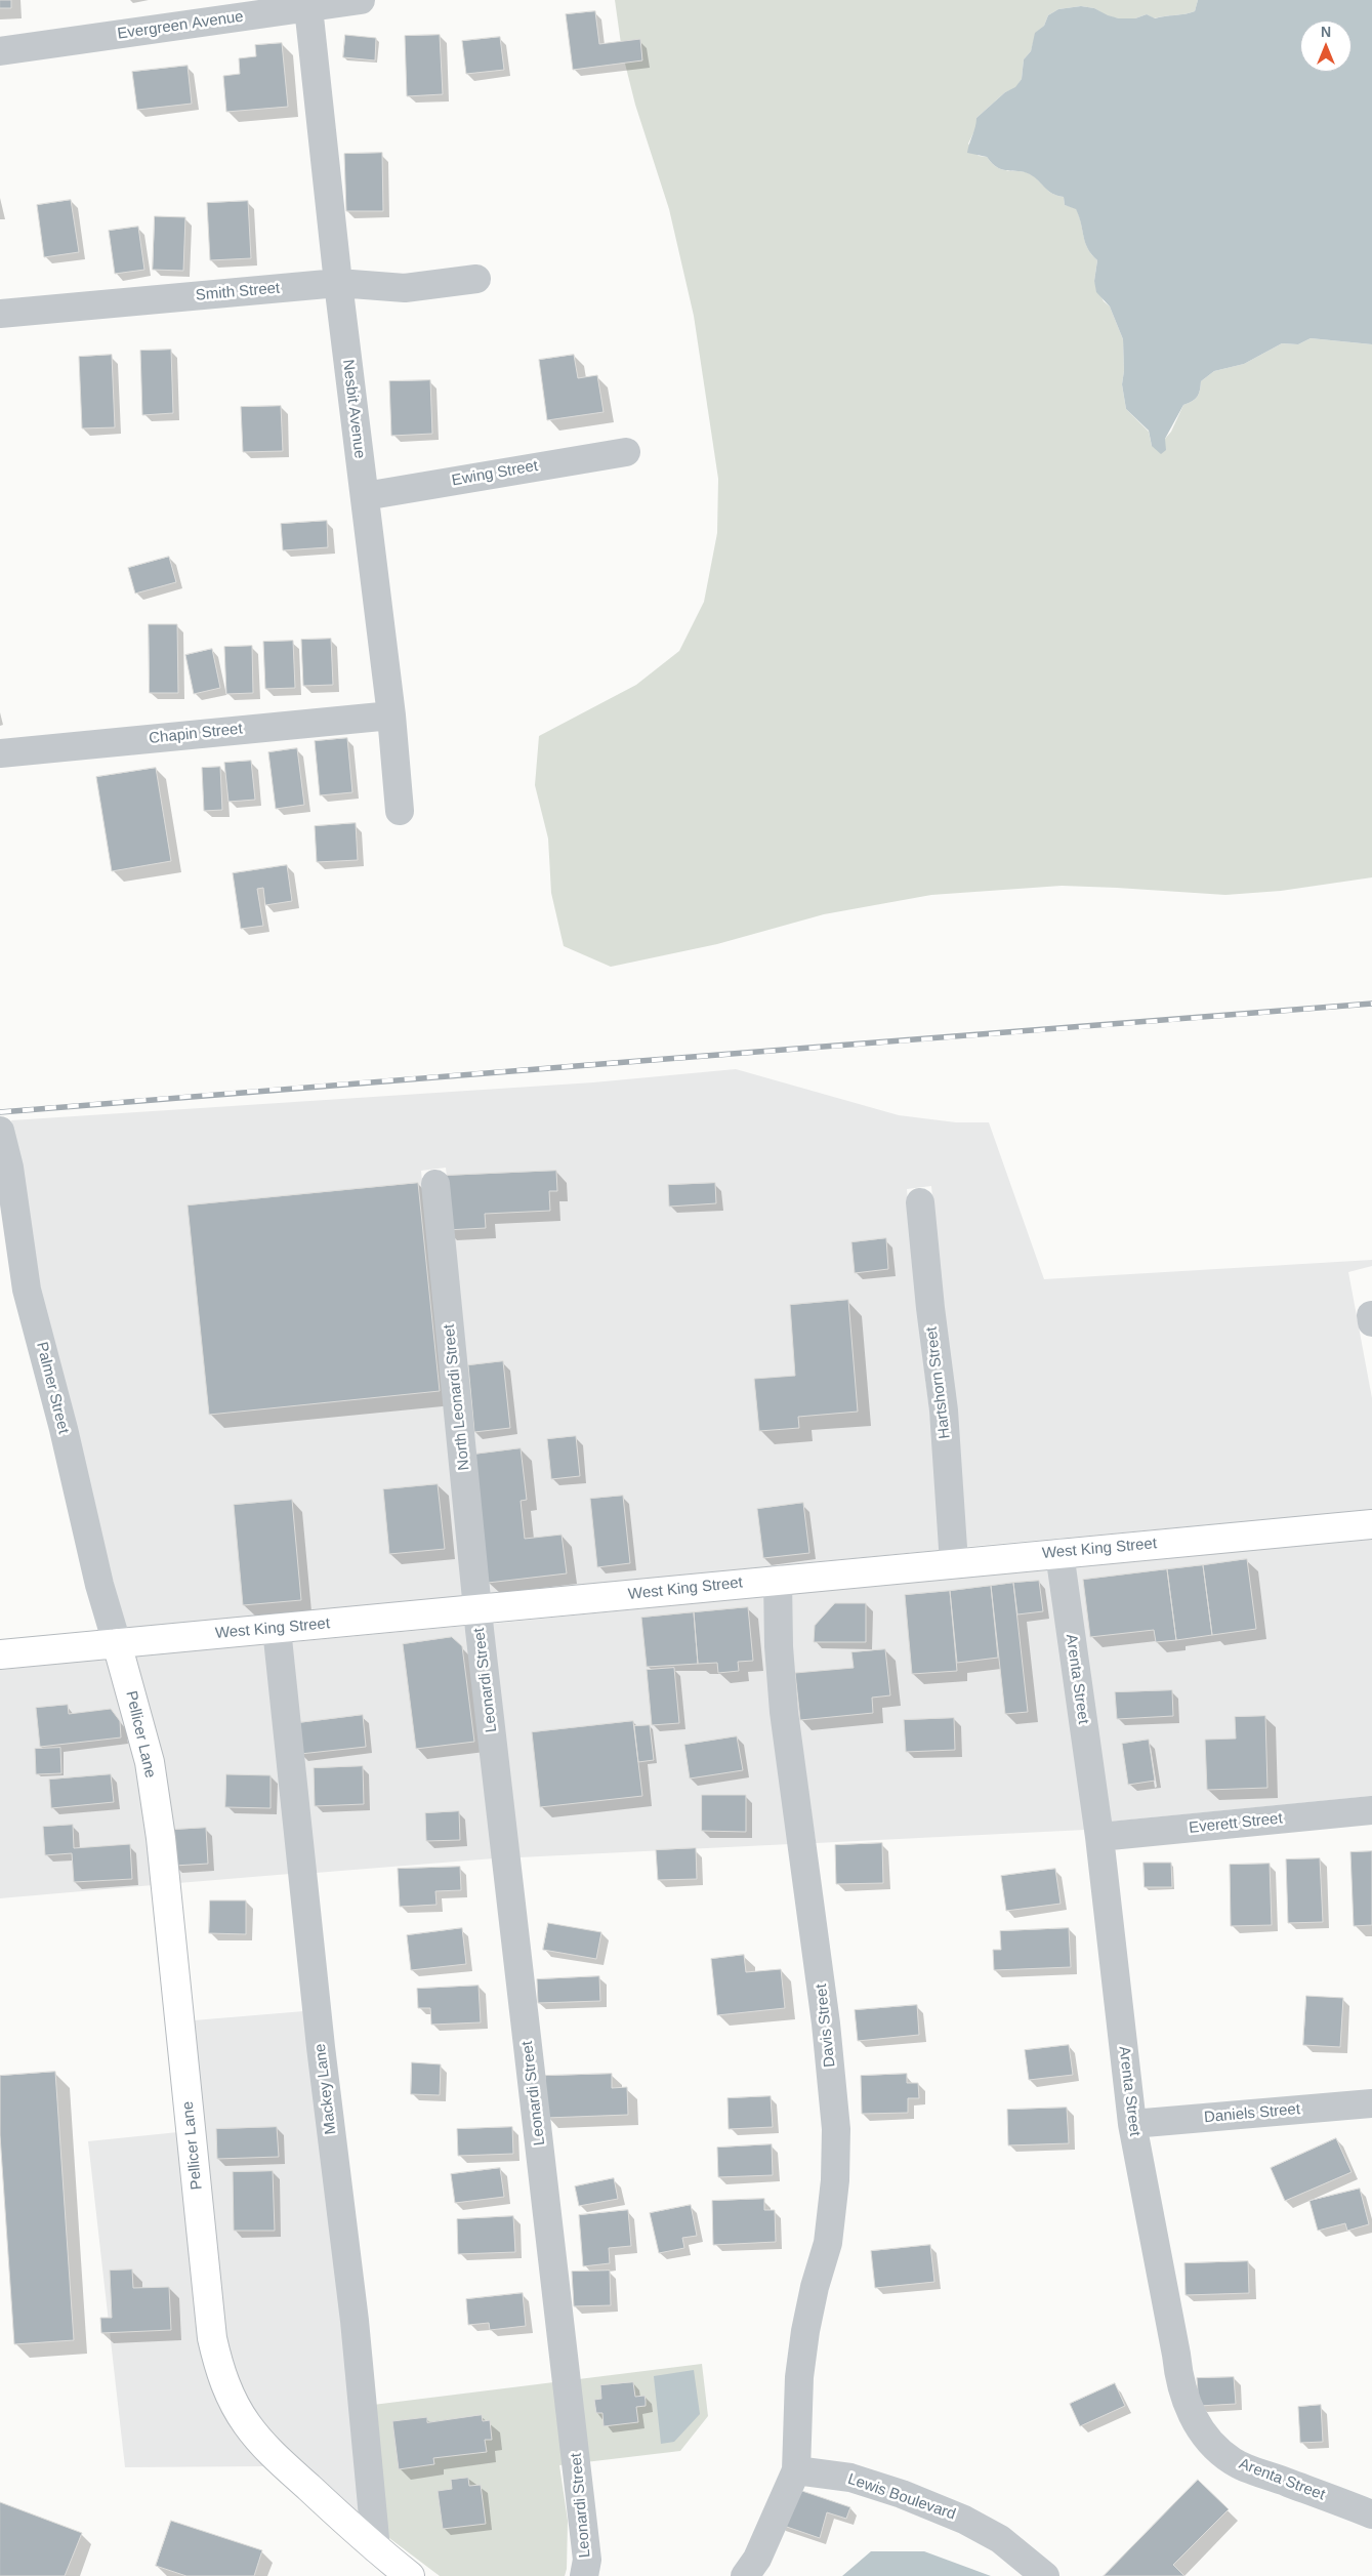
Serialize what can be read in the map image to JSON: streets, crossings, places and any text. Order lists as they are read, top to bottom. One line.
{"streets":{"main road":["West King Street","Pellicer Lane"],"street":["Evergreen Avenue","Smith Street","Nesbit Avenue","Ewing Street","Chapin Street","Hartshorn Street","Palmer Street","North Leonardi Street","Arenta Street","Leonardi Street","Everett Street","Davis Street","Mackey Lane","Daniels Street","Lewis Boulevard"]},"crossings":[["Evergreen Avenue","Nesbit Avenue"],["Smith Street","Nesbit Avenue"],["Nesbit Avenue","Ewing Street"],["Nesbit Avenue","Chapin Street"],["Hartshorn Street","West King Street"],["Palmer Street","West King Street"],["Palmer Street","Pellicer Lane"],["North Leonardi Street","West King Street"],["North Leonardi Street","Leonardi Street"],["West King Street","Arenta Street"],["West King Street","Leonardi Street"],["West King Street","Pellicer Lane"],["West King Street","Davis Street"],["West King Street","Mackey Lane"],["Arenta Street","Everett Street"],["Arenta Street","Daniels Street"],["Pellicer Lane","Mackey Lane"],["Davis Street","Lewis Boulevard"]],"north":"top"}
